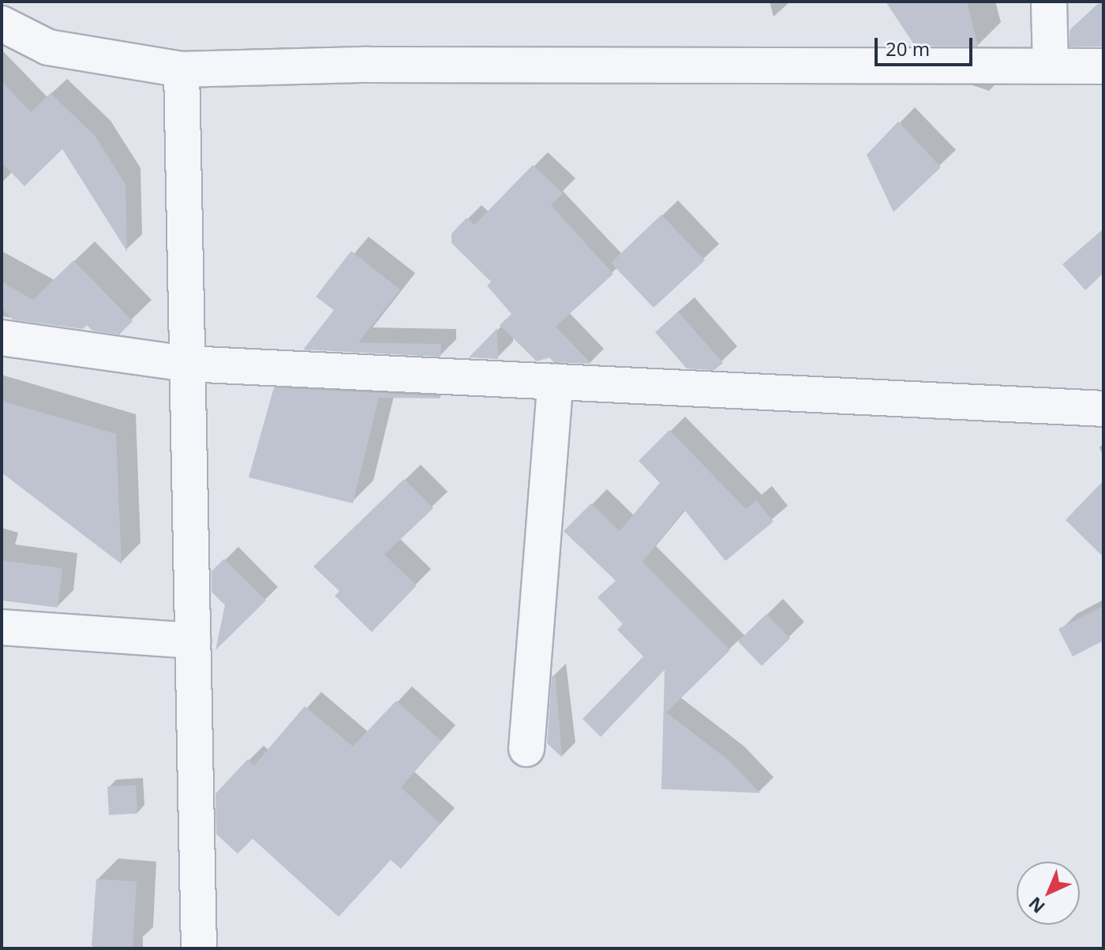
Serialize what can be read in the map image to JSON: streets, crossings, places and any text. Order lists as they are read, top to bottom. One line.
{"scale_bar":"20 m","north":"bottom left"}
